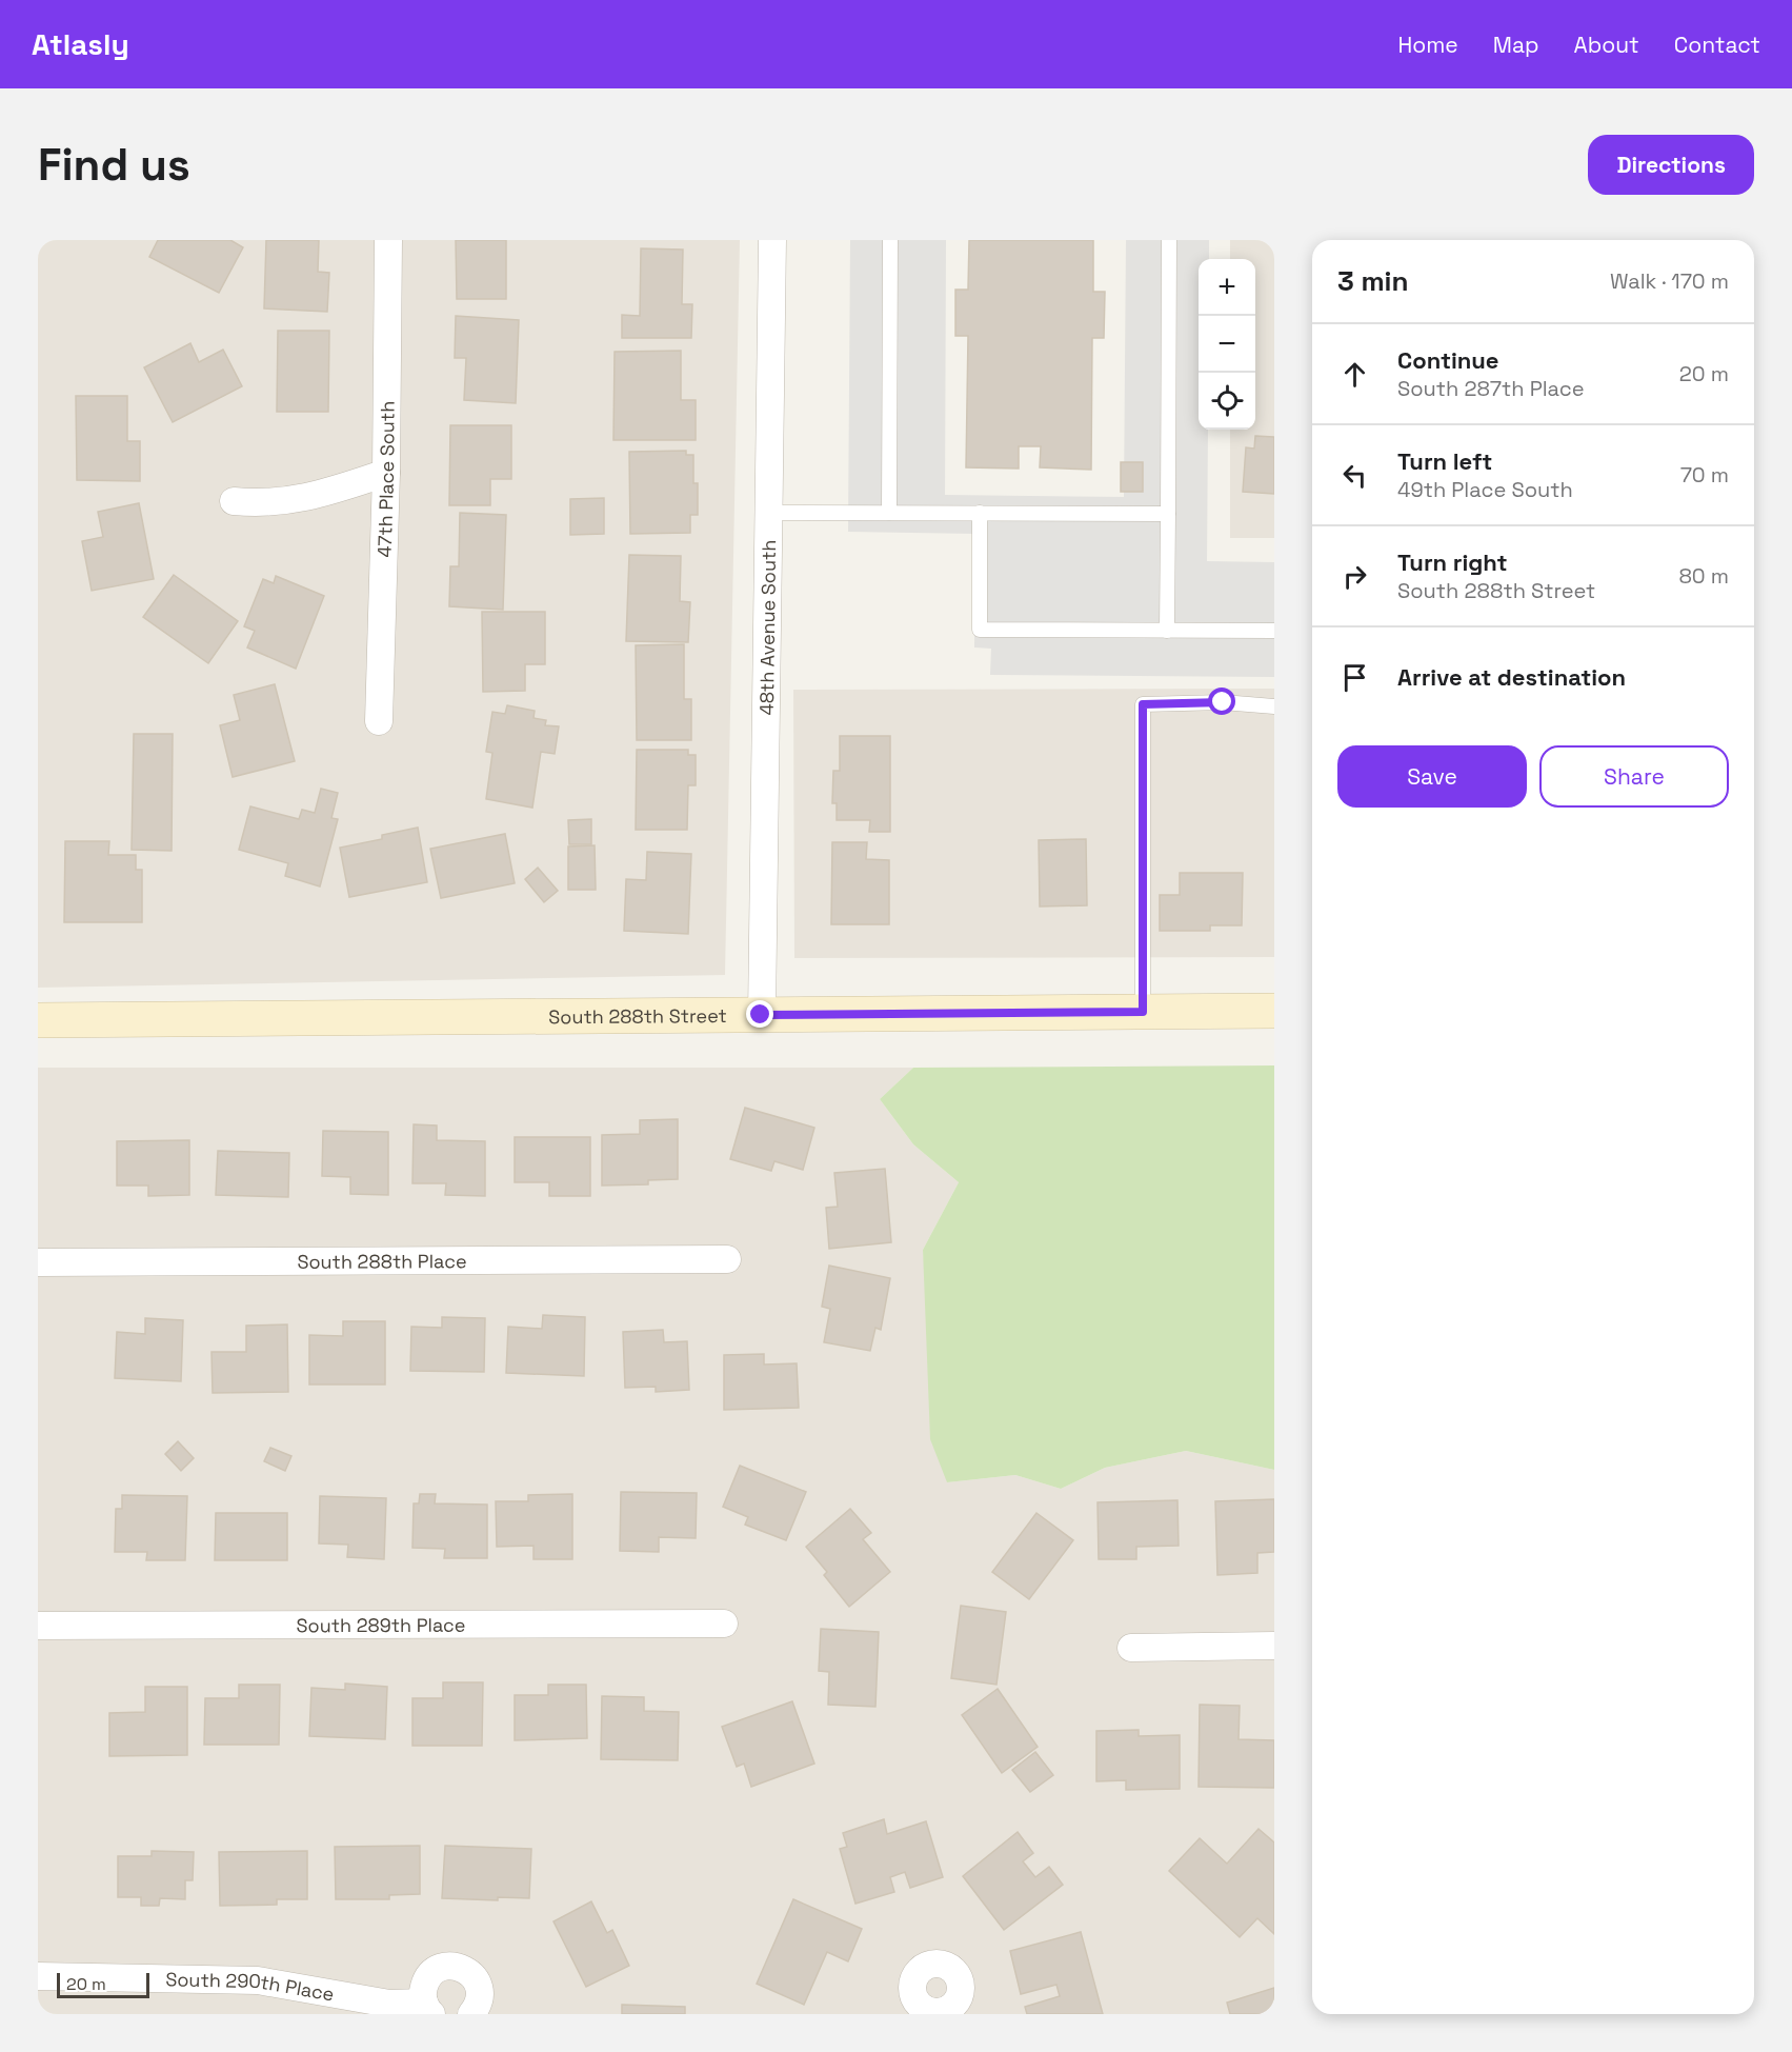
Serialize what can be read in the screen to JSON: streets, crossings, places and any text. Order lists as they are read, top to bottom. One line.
{"streets":{"main road":["South 288th Street"],"street":["47th Place South","48th Avenue South","South 288th Place","South 289th Place","South 290th Place"]},"crossings":[["48th Avenue South","South 288th Street"]],"scale_bar":"20 m","page":{"header":"Atlasly","nav":["Home","Map","About","Contact"],"buttons":["Directions",["Save","Share"]],"title":"Find us","heading":["3 min","Walk · 170 m"],"map_buttons":["+","−"],"list":[["Continue","South 287th Place","20 m"],["Turn left","49th Place South","70 m"],["Turn right","South 288th Street","80 m"],"Arrive at destination"],"scale":"20 m"}}
